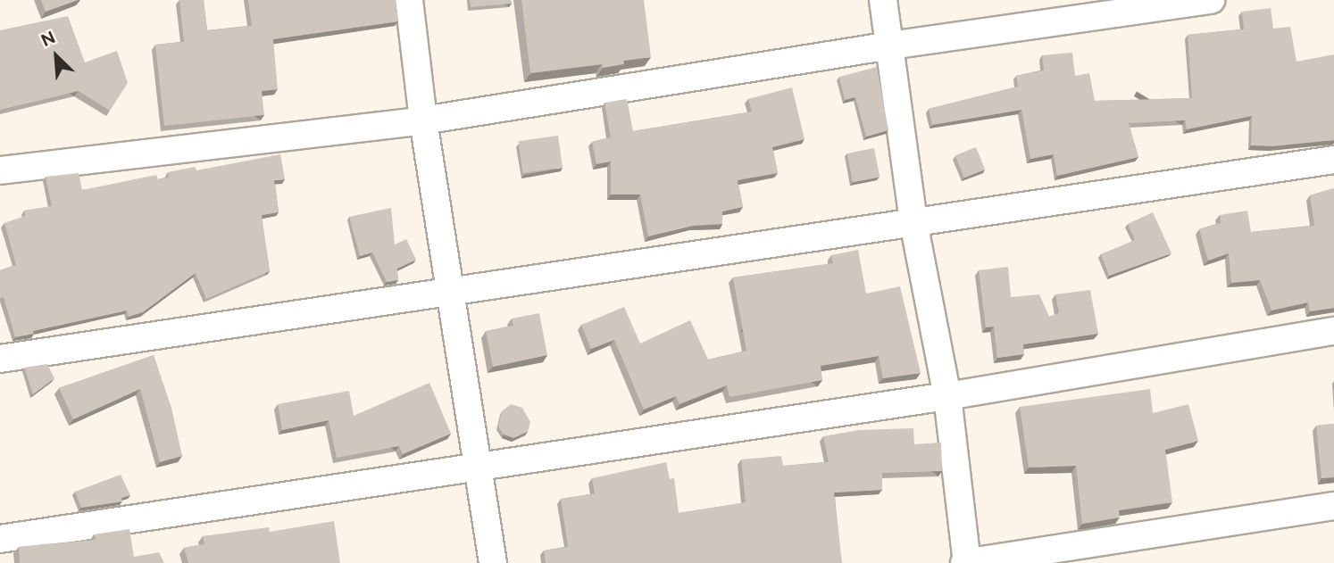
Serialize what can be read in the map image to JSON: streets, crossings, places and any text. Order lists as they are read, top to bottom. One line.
{"north":"top left"}
